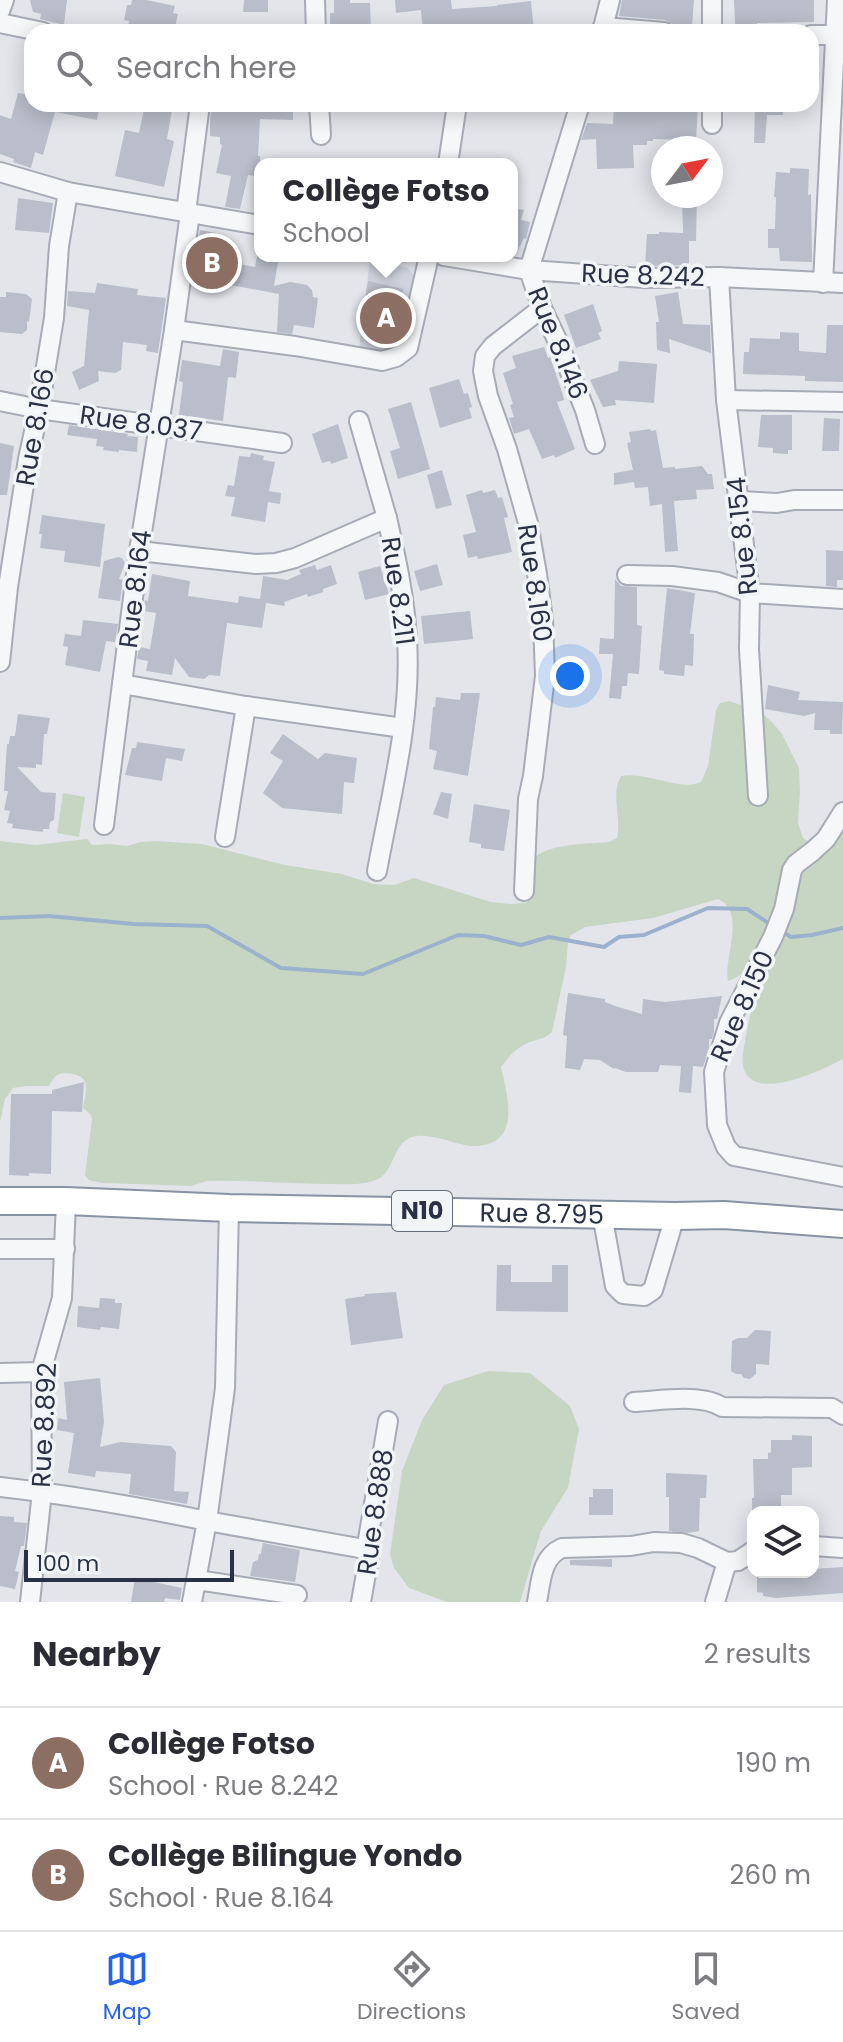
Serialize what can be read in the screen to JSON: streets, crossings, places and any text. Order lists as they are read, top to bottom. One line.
{"streets":{"highway":["N10","Rue 8.795"],"street":["Rue 8.242","Rue 8.146","Rue 8.037","Rue 8.166","Rue 8.154","Rue 8.160","Rue 8.164","Rue 8.211","Rue 8.150","Rue 8.892","Rue 8.888"]},"crossings":[["Rue 8.242","Rue 8.146"],["Rue 8.242","Rue 8.154"],["Rue 8.146","Rue 8.160"],["Rue 8.037","Rue 8.166"],["Rue 8.037","Rue 8.164"],["Rue 8.164","Rue 8.211"],["Rue 8.795","Rue 8.892"]],"scale_bar":"100 m","north":"top right","page":{"search":"Search here","popup":["Collège Fotso","School"],"pins":["B","A"],"scale":"100 m","heading":["Nearby","2 results"],"list":[{"mark":"A","name":"Collège Fotso","note":"School · Rue 8.242","value":"190 m"},{"mark":"B","name":"Collège Bilingue Yondo","note":"School · Rue 8.164","value":"260 m"}],"nav":["Map","Directions","Saved"]}}
